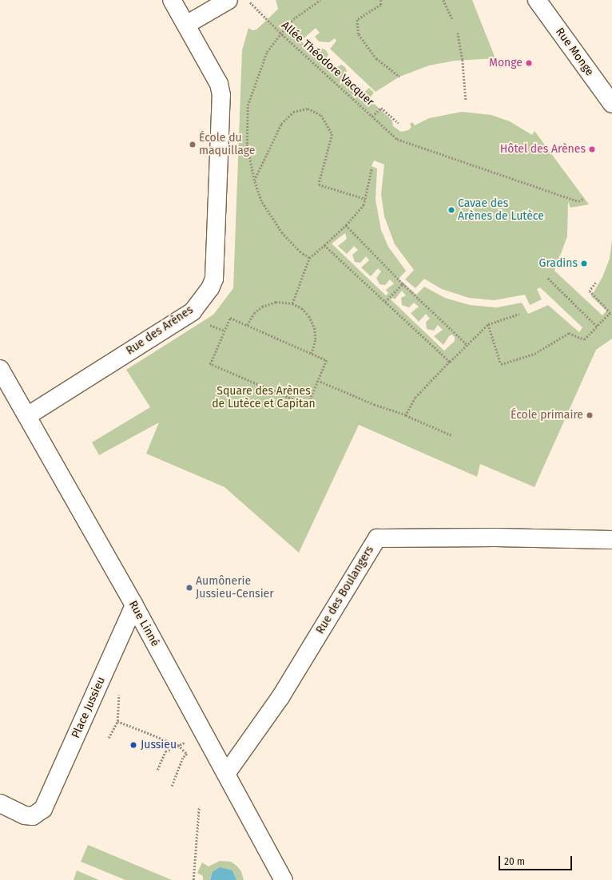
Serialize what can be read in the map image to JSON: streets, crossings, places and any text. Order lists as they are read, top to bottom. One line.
{"streets":{"street":["Rue Monge","Rue des Arènes","Rue des Boulangers","Rue Linné","Place Jussieu"],"path":["Allée Théodore Vacquer"]},"crossings":[["Rue des Arènes","Rue Linné"],["Rue des Boulangers","Rue Linné"],["Rue Linné","Place Jussieu"]],"parks":["Square des Arènes de Lutèce et Capitan"],"places":["Monge","École du maquillage","Hôtel des Arènes","Cavae des Arènes de Lutèce","Gradins","École primaire","Aumônerie Jussieu-Censier","Jussieu"],"scale_bar":"20 m"}
